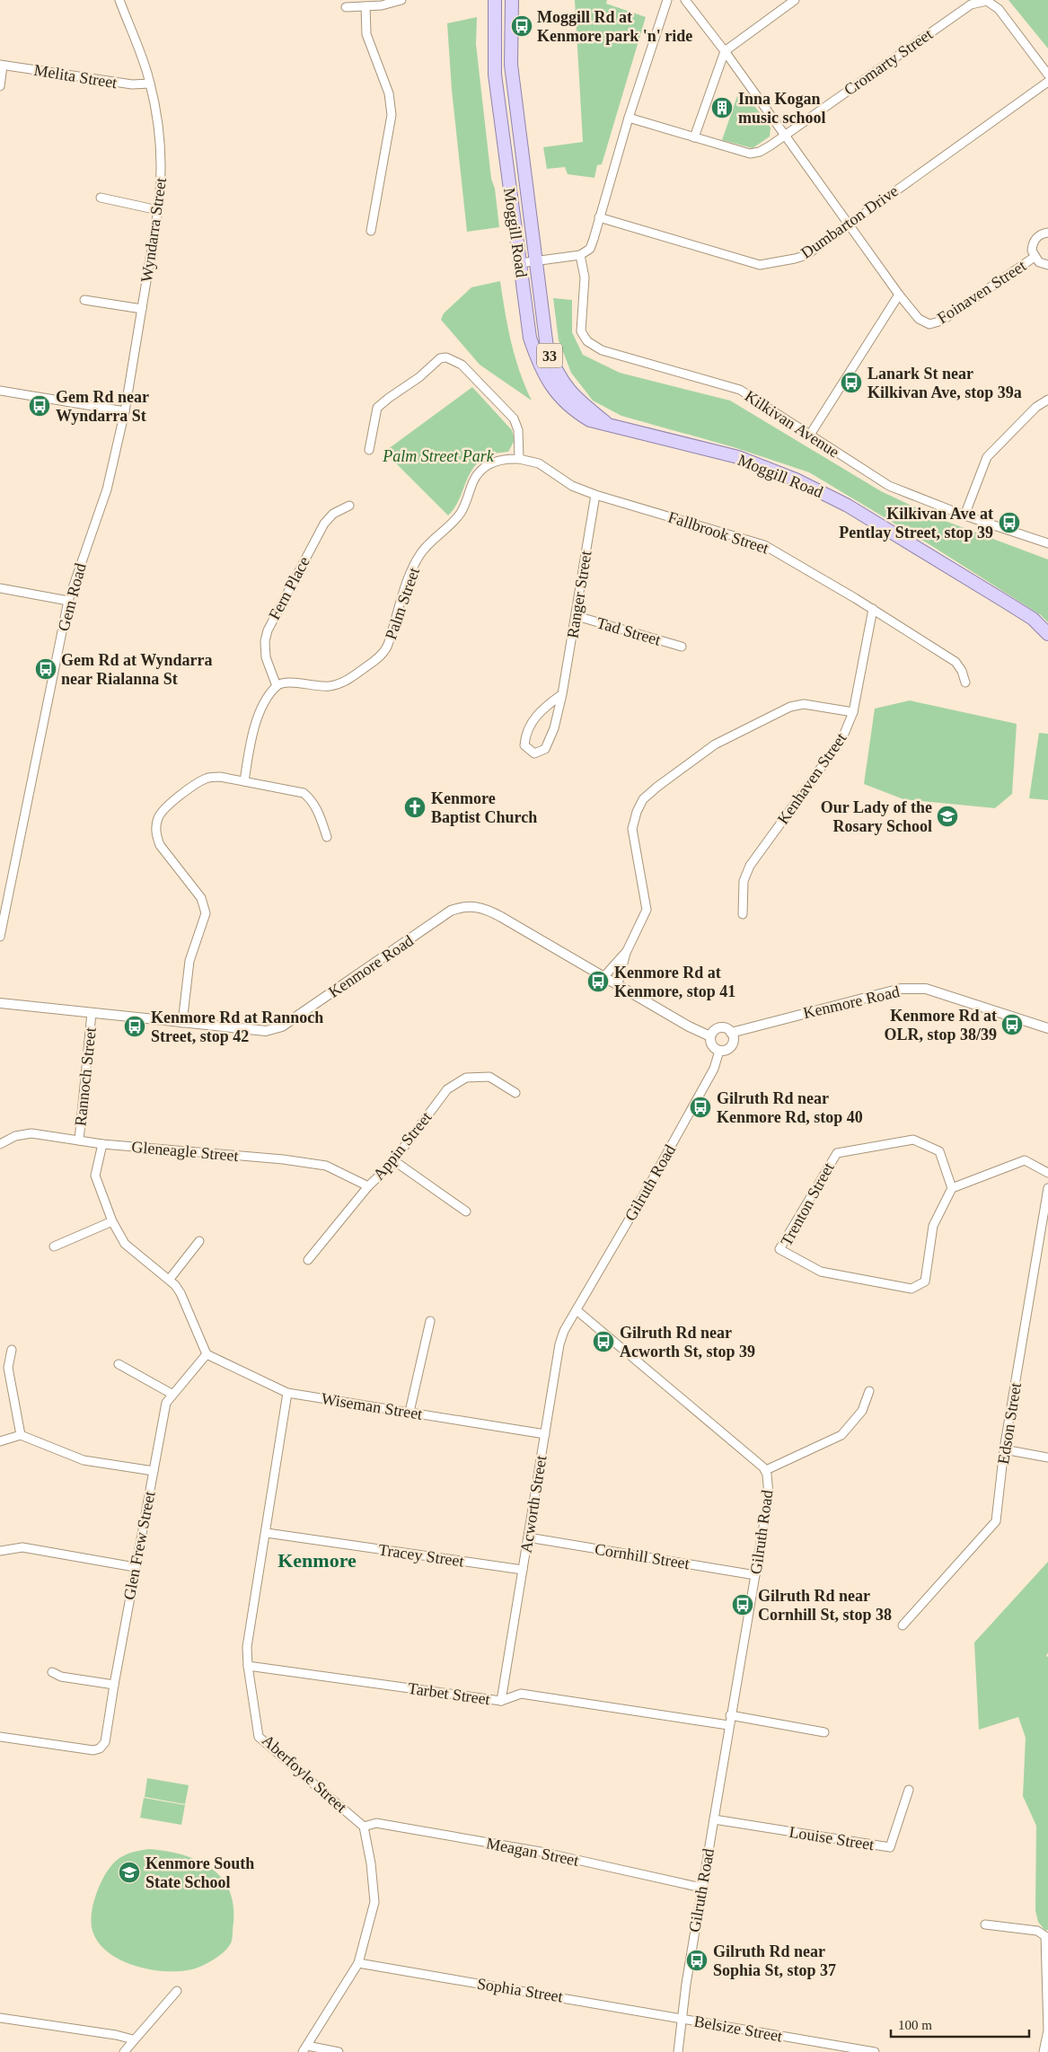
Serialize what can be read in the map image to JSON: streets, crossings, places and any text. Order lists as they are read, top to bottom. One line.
{"streets":{"main road":["Moggill Road","33"],"street":["Cromarty Street","Melita Street","Dumbarton Drive","Wyndarra Street","Foinaven Street","Kilkivan Avenue","Fallbrook Street","Fern Place","Ranger Street","Gem Road","Palm Street","Tad Street","Kenhaven Street","Kenmore Road","Rannoch Street","Appin Street","Gleneagle Street","Gilruth Road","Trenton Street","Wiseman Street","Edson Street","Acworth Street","Glen Frew Street","Tracey Street","Cornhill Street","Tarbet Street","Aberfoyle Street","Louise Street","Meagan Street","Sophia Street","Belsize Street"]},"crossings":[["Melita Street","Wyndarra Street"],["Wyndarra Street","Gem Road"],["Fallbrook Street","Ranger Street"],["Fallbrook Street","Palm Street"],["Fallbrook Street","Kenhaven Street"],["Fern Place","Palm Street"],["Ranger Street","Tad Street"],["Kenmore Road","Rannoch Street"],["Kenmore Road","Gilruth Road"],["Rannoch Street","Gleneagle Street"],["Appin Street","Gleneagle Street"],["Gilruth Road","Acworth Street"],["Gilruth Road","Cornhill Street"],["Gilruth Road","Tarbet Street"],["Gilruth Road","Louise Street"],["Gilruth Road","Meagan Street"],["Gilruth Road","Sophia Street"],["Gilruth Road","Belsize Street"],["Wiseman Street","Acworth Street"],["Wiseman Street","Glen Frew Street"],["Wiseman Street","Aberfoyle Street"],["Acworth Street","Tracey Street"],["Acworth Street","Cornhill Street"],["Acworth Street","Tarbet Street"],["Tracey Street","Aberfoyle Street"],["Tarbet Street","Aberfoyle Street"],["Aberfoyle Street","Meagan Street"],["Sophia Street","Belsize Street"]],"districts":["Kenmore"],"parks":["Palm Street Park"],"places":{"bus stop":["Moggill Rd at Kenmore park 'n' ride","Lanark St near Kilkivan Ave, stop 39a","Gem Rd near Wyndarra St","Kilkivan Ave at Pentlay Street, stop 39","Gem Rd at Wyndarra near Rialanna St","Kenmore Rd at Kenmore, stop 41","Kenmore Rd at OLR, stop 38/39","Kenmore Rd at Rannoch Street, stop 42","Gilruth Rd near Kenmore Rd, stop 40","Gilruth Rd near Acworth St, stop 39","Gilruth Rd near Cornhill St, stop 38","Gilruth Rd near Sophia St, stop 37"],"building":["Inna Kogan music school"],"church":["Kenmore Baptist Church"],"school or university":["Our Lady of the Rosary School","Kenmore South State School"]},"scale_bar":"100 m"}
